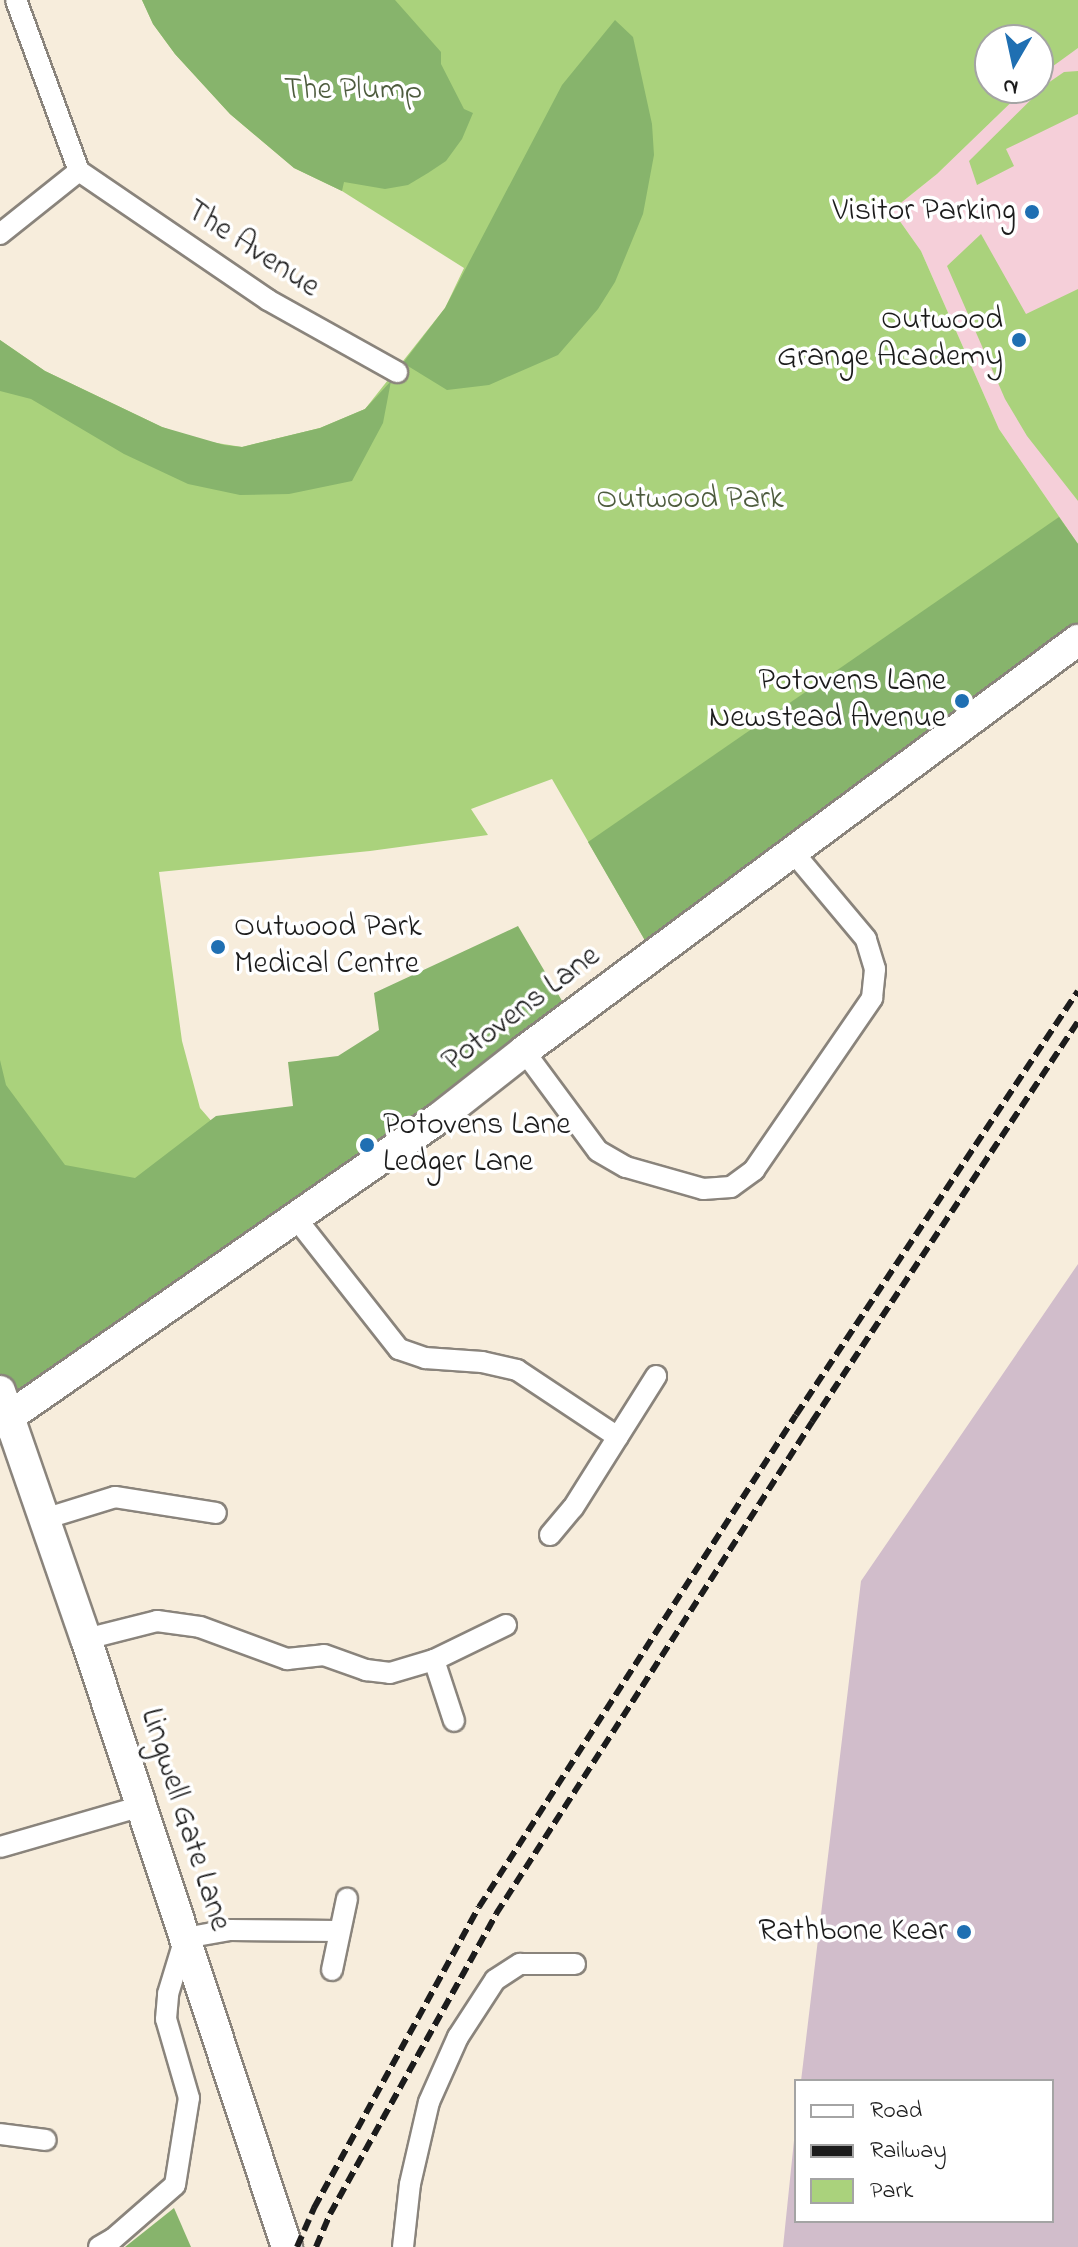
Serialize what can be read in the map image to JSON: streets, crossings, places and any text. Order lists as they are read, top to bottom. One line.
{"streets":{"street":["The Avenue","Potovens Lane","Lingwell Gate Lane"]},"crossings":[["Potovens Lane","Lingwell Gate Lane"]],"parks":["The Plump","Outwood Park"],"places":["Visitor Parking","Outwood Grange Academy","Potovens Lane Newstead Avenue","Outwood Park Medical Centre","Potovens Lane Ledger Lane","Rathbone Kear"],"legend":["Road","Railway","Park"],"north":"bottom"}
